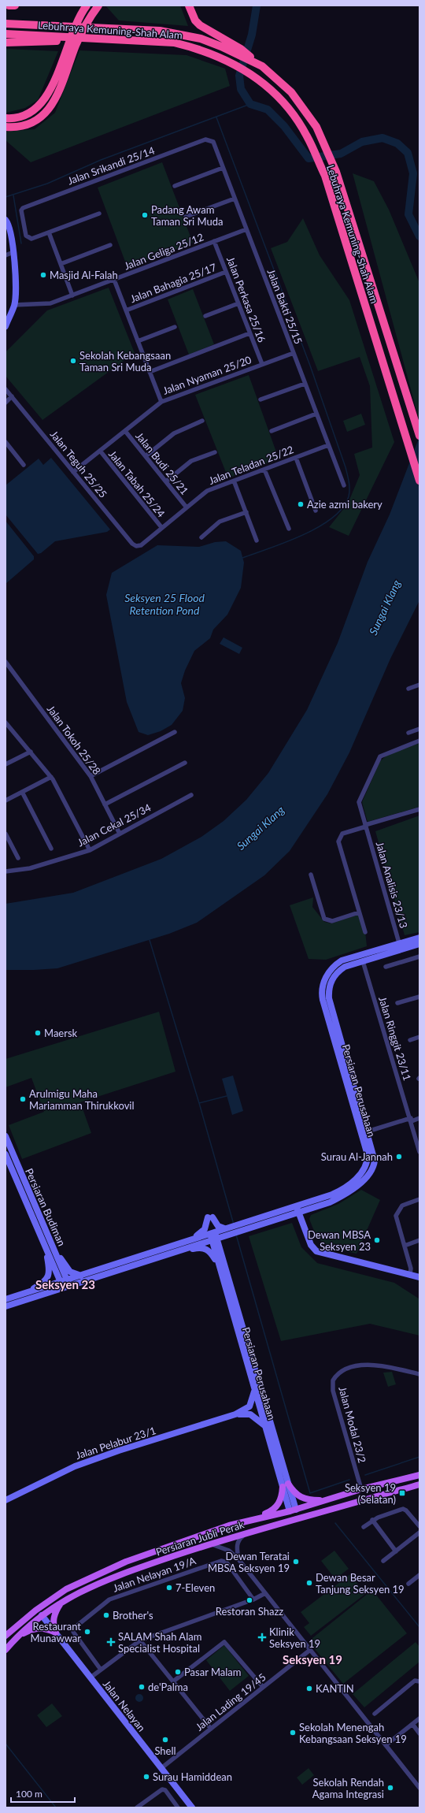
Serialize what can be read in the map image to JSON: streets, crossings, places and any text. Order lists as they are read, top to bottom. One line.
{"streets":{"highway":["Lebuhraya Kemuning-Shah Alam"],"main road":["Persiaran Perusahaan","Persiaran Budiman","Jalan Pelabur 23/1","Persiaran Jubli Perak","Jalan Nelayan"],"street":["Jalan Srikandi 25/14","Jalan Geliga 25/12","Jalan Bahagia 25/17","Jalan Perkasa 25/16","Jalan Bakti 25/15","Jalan Nyaman 25/20","Jalan Budi 25/21","Jalan Teguh 25/25","Jalan Teladan 25/22","Jalan Tabah 25/24","Jalan Tokoh 25/28","Jalan Cekal 25/34","Jalan Analisis 23/13","Jalan Ringgit 23/11","Jalan Modal 23/2","Jalan Nelayan 19/A","Jalan Lading 19/45"]},"crossings":[["Jalan Srikandi 25/14","Jalan Bakti 25/15"],["Jalan Geliga 25/12","Jalan Perkasa 25/16"],["Jalan Geliga 25/12","Jalan Bakti 25/15"],["Jalan Bahagia 25/17","Jalan Perkasa 25/16"],["Jalan Perkasa 25/16","Jalan Nyaman 25/20"],["Jalan Bakti 25/15","Jalan Nyaman 25/20"],["Jalan Bakti 25/15","Jalan Teladan 25/22"],["Jalan Nyaman 25/20","Jalan Budi 25/21"],["Jalan Nyaman 25/20","Jalan Teguh 25/25"],["Jalan Nyaman 25/20","Jalan Tabah 25/24"],["Jalan Budi 25/21","Jalan Teladan 25/22"],["Jalan Teguh 25/25","Jalan Teladan 25/22"],["Jalan Teladan 25/22","Jalan Tabah 25/24"],["Jalan Tokoh 25/28","Jalan Cekal 25/34"],["Jalan Analisis 23/13","Persiaran Perusahaan"],["Jalan Ringgit 23/11","Persiaran Perusahaan"],["Persiaran Perusahaan","Persiaran Budiman"],["Persiaran Perusahaan","Jalan Pelabur 23/1"],["Persiaran Perusahaan","Persiaran Jubli Perak"],["Jalan Modal 23/2","Persiaran Jubli Perak"],["Persiaran Jubli Perak","Jalan Nelayan"],["Jalan Lading 19/45","Jalan Nelayan"]],"districts":["Seksyen 23","Seksyen 19"],"water":["Seksyen 25 Flood Retention Pond","Sungai Klang"],"places":{"other":["Padang Awam Taman Sri Muda","Masjid Al-Falah","Sekolah Kebangsaan Taman Sri Muda","Azie azmi bakery","Maersk","Arulmigu Maha Mariamman Thirukkovil","Surau Al-Jannah","Dewan MBSA Seksyen 23","Dewan Teratai MBSA Seksyen 19","Dewan Besar Tanjung Seksyen 19","7-Eleven","Restoran Shazz","Brother's","Restaurant Munawwar","Pasar Malam","de'Palma","KANTIN","Sekolah Menengah Kebangsaan Seksyen 19","Shell","Surau Hamiddean","Sekolah Rendah Agama Integrasi"],"transit":["Seksyen 19 (Selatan)"],"health":["Klinik Seksyen 19","SALAM Shah Alam Specialist Hospital"]},"scale_bar":"100 m"}
